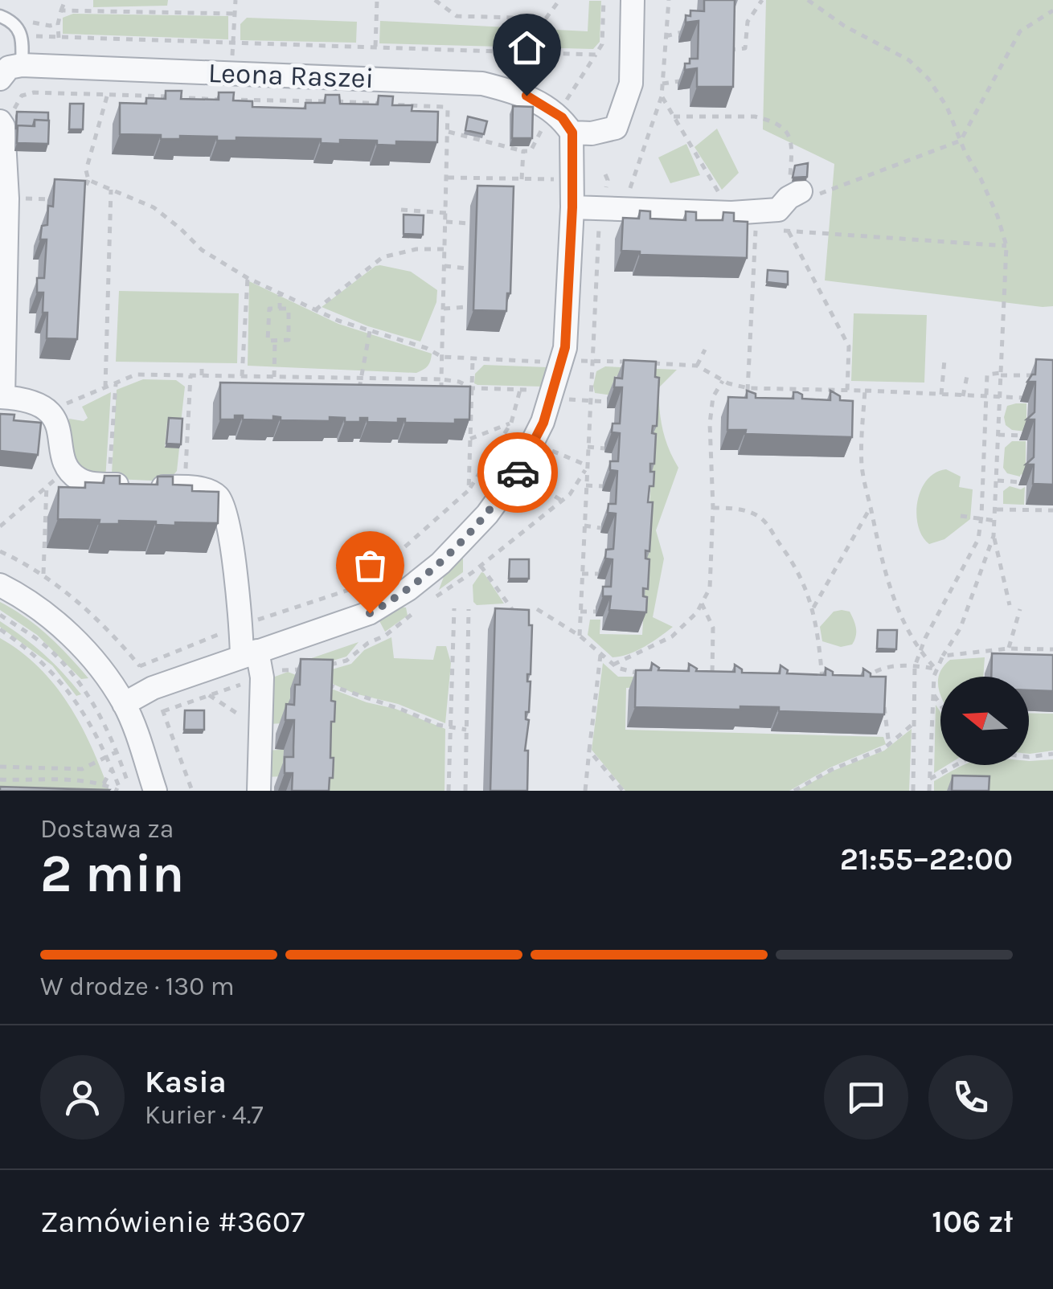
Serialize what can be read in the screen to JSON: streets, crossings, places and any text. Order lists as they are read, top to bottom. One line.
{"streets":{"street":["Leona Raszei"]},"north":"left","page":{"heading":["2 min","Dostawa za","21:55–22:00"],"panel":["Kasia","Kurier · 4.7","Zamówienie #3607","106 zł"],"bar":"W drodze · 130 m"}}
